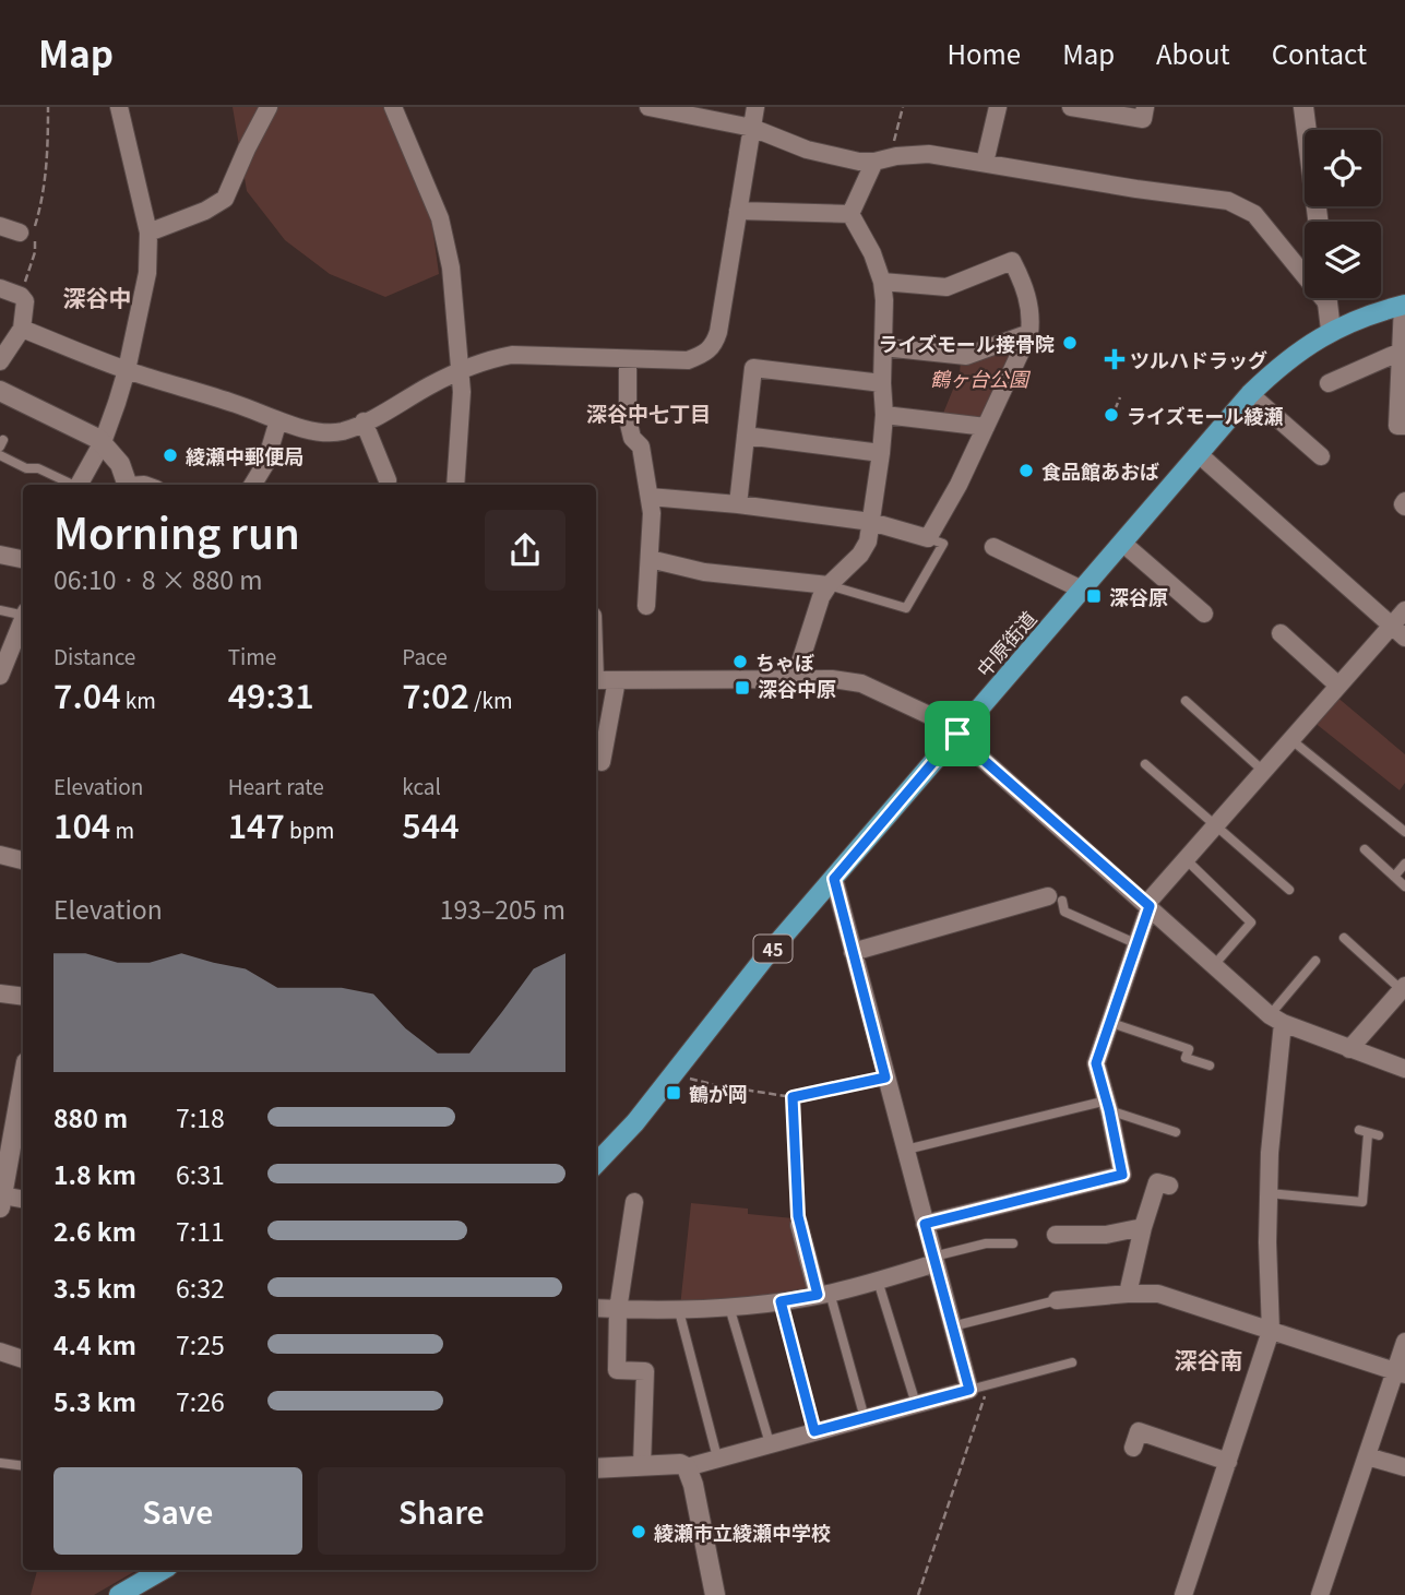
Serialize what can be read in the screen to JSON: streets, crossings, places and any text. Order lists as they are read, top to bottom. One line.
{"streets":{"main road":["中原街道","45"]},"districts":["深谷中","深谷中七丁目","深谷南"],"parks":["鶴ヶ台公園"],"places":{"other":["ライズモール接骨院","ライズモール綾瀬","綾瀬中郵便局","食品館あおば","ちゃぼ","綾瀬市立綾瀬中学校"],"health":["ツルハドラッグ"],"transit":["深谷原","深谷中原","鶴が岡"]},"page":{"header":"Map","nav":["Home","Map","About","Contact"],"heading":["Morning run","06:10 · 8 × 880 m"],"stats":[["Distance","7.04 km"],["Time","49:31"],["Pace","7:02 /km"],["Elevation","104 m"],["Heart rate","147 bpm"],["kcal","544"]],"chart":["Elevation","193–205 m"],"list":[{"name":"880 m","note":"7:18"},{"name":"1.8 km","note":"6:31"},{"name":"2.6 km","note":"7:11"},{"name":"3.5 km","note":"6:32"},{"name":"4.4 km","note":"7:25"},{"name":"5.3 km","note":"7:26"}],"buttons":["Save","Share"]}}
